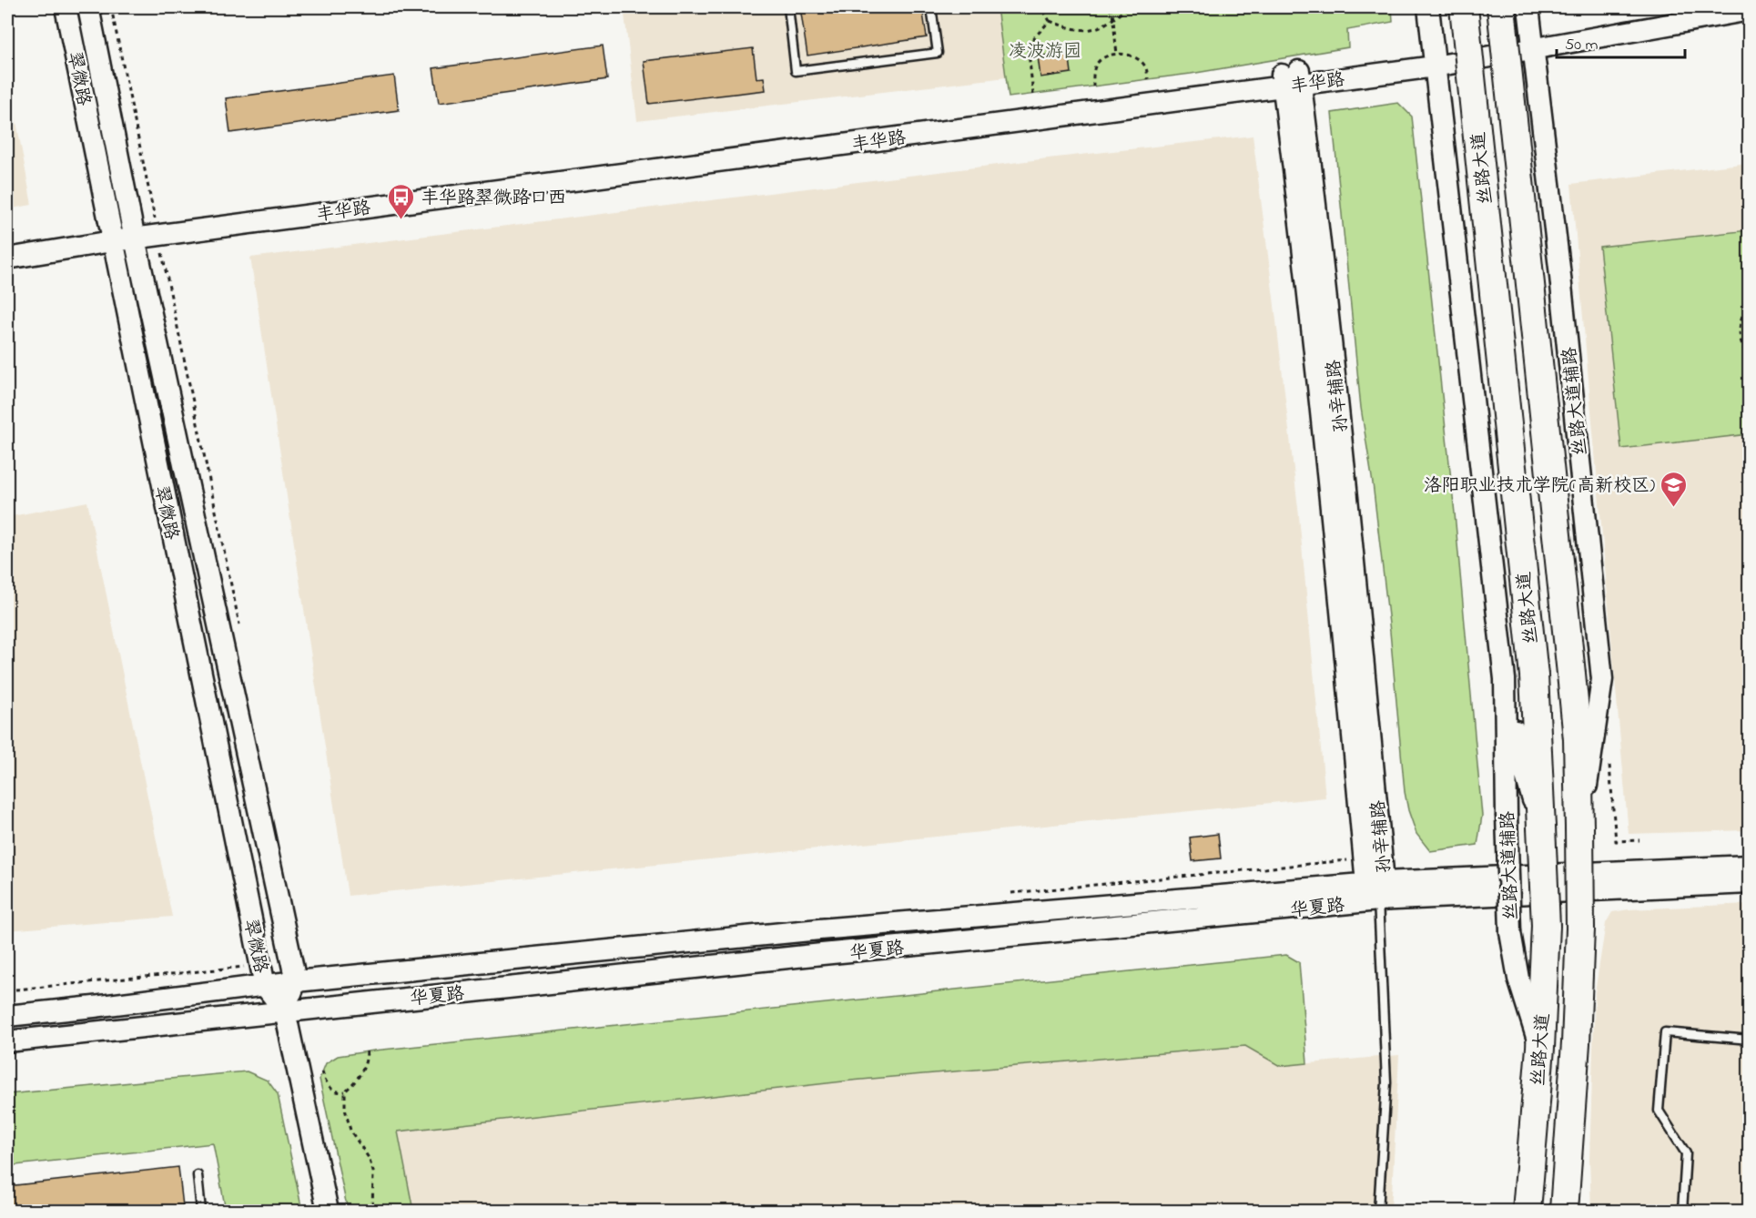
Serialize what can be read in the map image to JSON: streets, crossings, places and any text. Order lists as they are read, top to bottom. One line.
{"streets":{"highway":["丝路大道"],"street":["翠微路","丰华路","孙辛辅路","丝路大道辅路","华夏路"]},"crossings":[["翠微路","丰华路"],["翠微路","华夏路"],["丰华路","孙辛辅路"],["丰华路","丝路大道辅路"],["丝路大道","丝路大道辅路"],["孙辛辅路","华夏路"]],"parks":["凌波游园"],"places":{"bus stop":["丰华路翠微路口西"],"school or university":["洛阳职业技术学院(高新校区)"]},"scale_bar":"50 m"}
